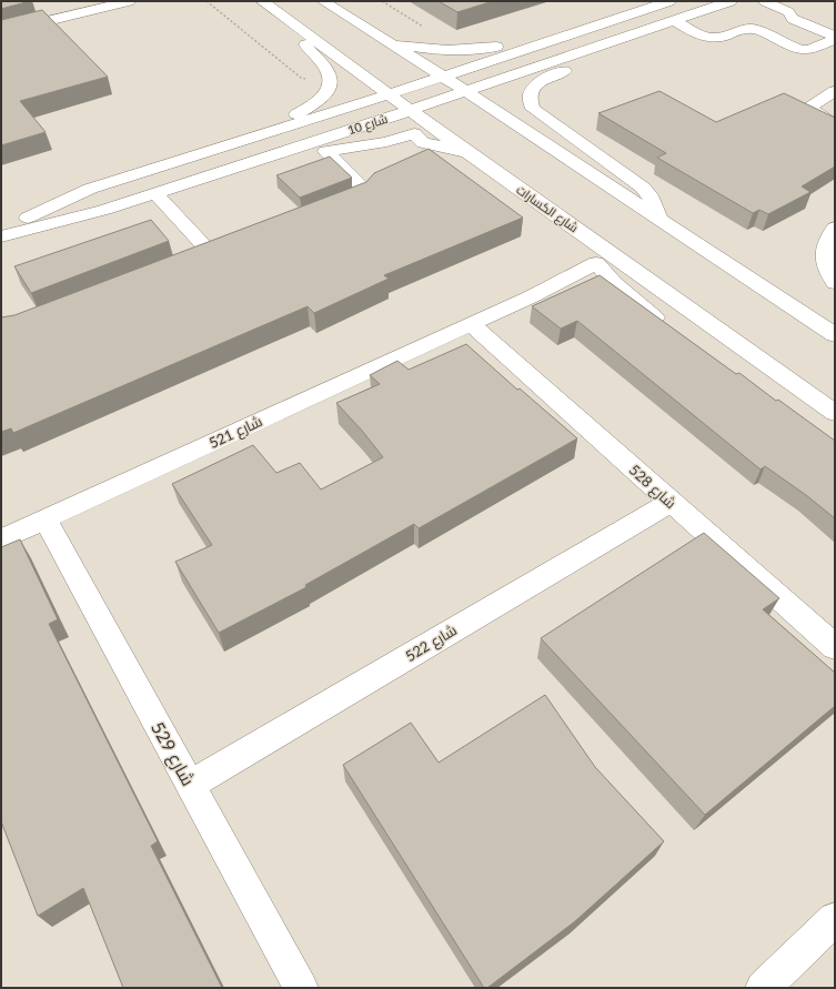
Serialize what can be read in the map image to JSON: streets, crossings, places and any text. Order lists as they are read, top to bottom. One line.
{"streets":{"street":["شارع 10","شارع الكسارات","شارع 521","شارع 528","شارع 522","شارع 529"]},"crossings":[["شارع 10","شارع الكسارات"],["شارع 521","شارع 528"],["شارع 521","شارع 529"],["شارع 528","شارع 522"],["شارع 522","شارع 529"]]}
